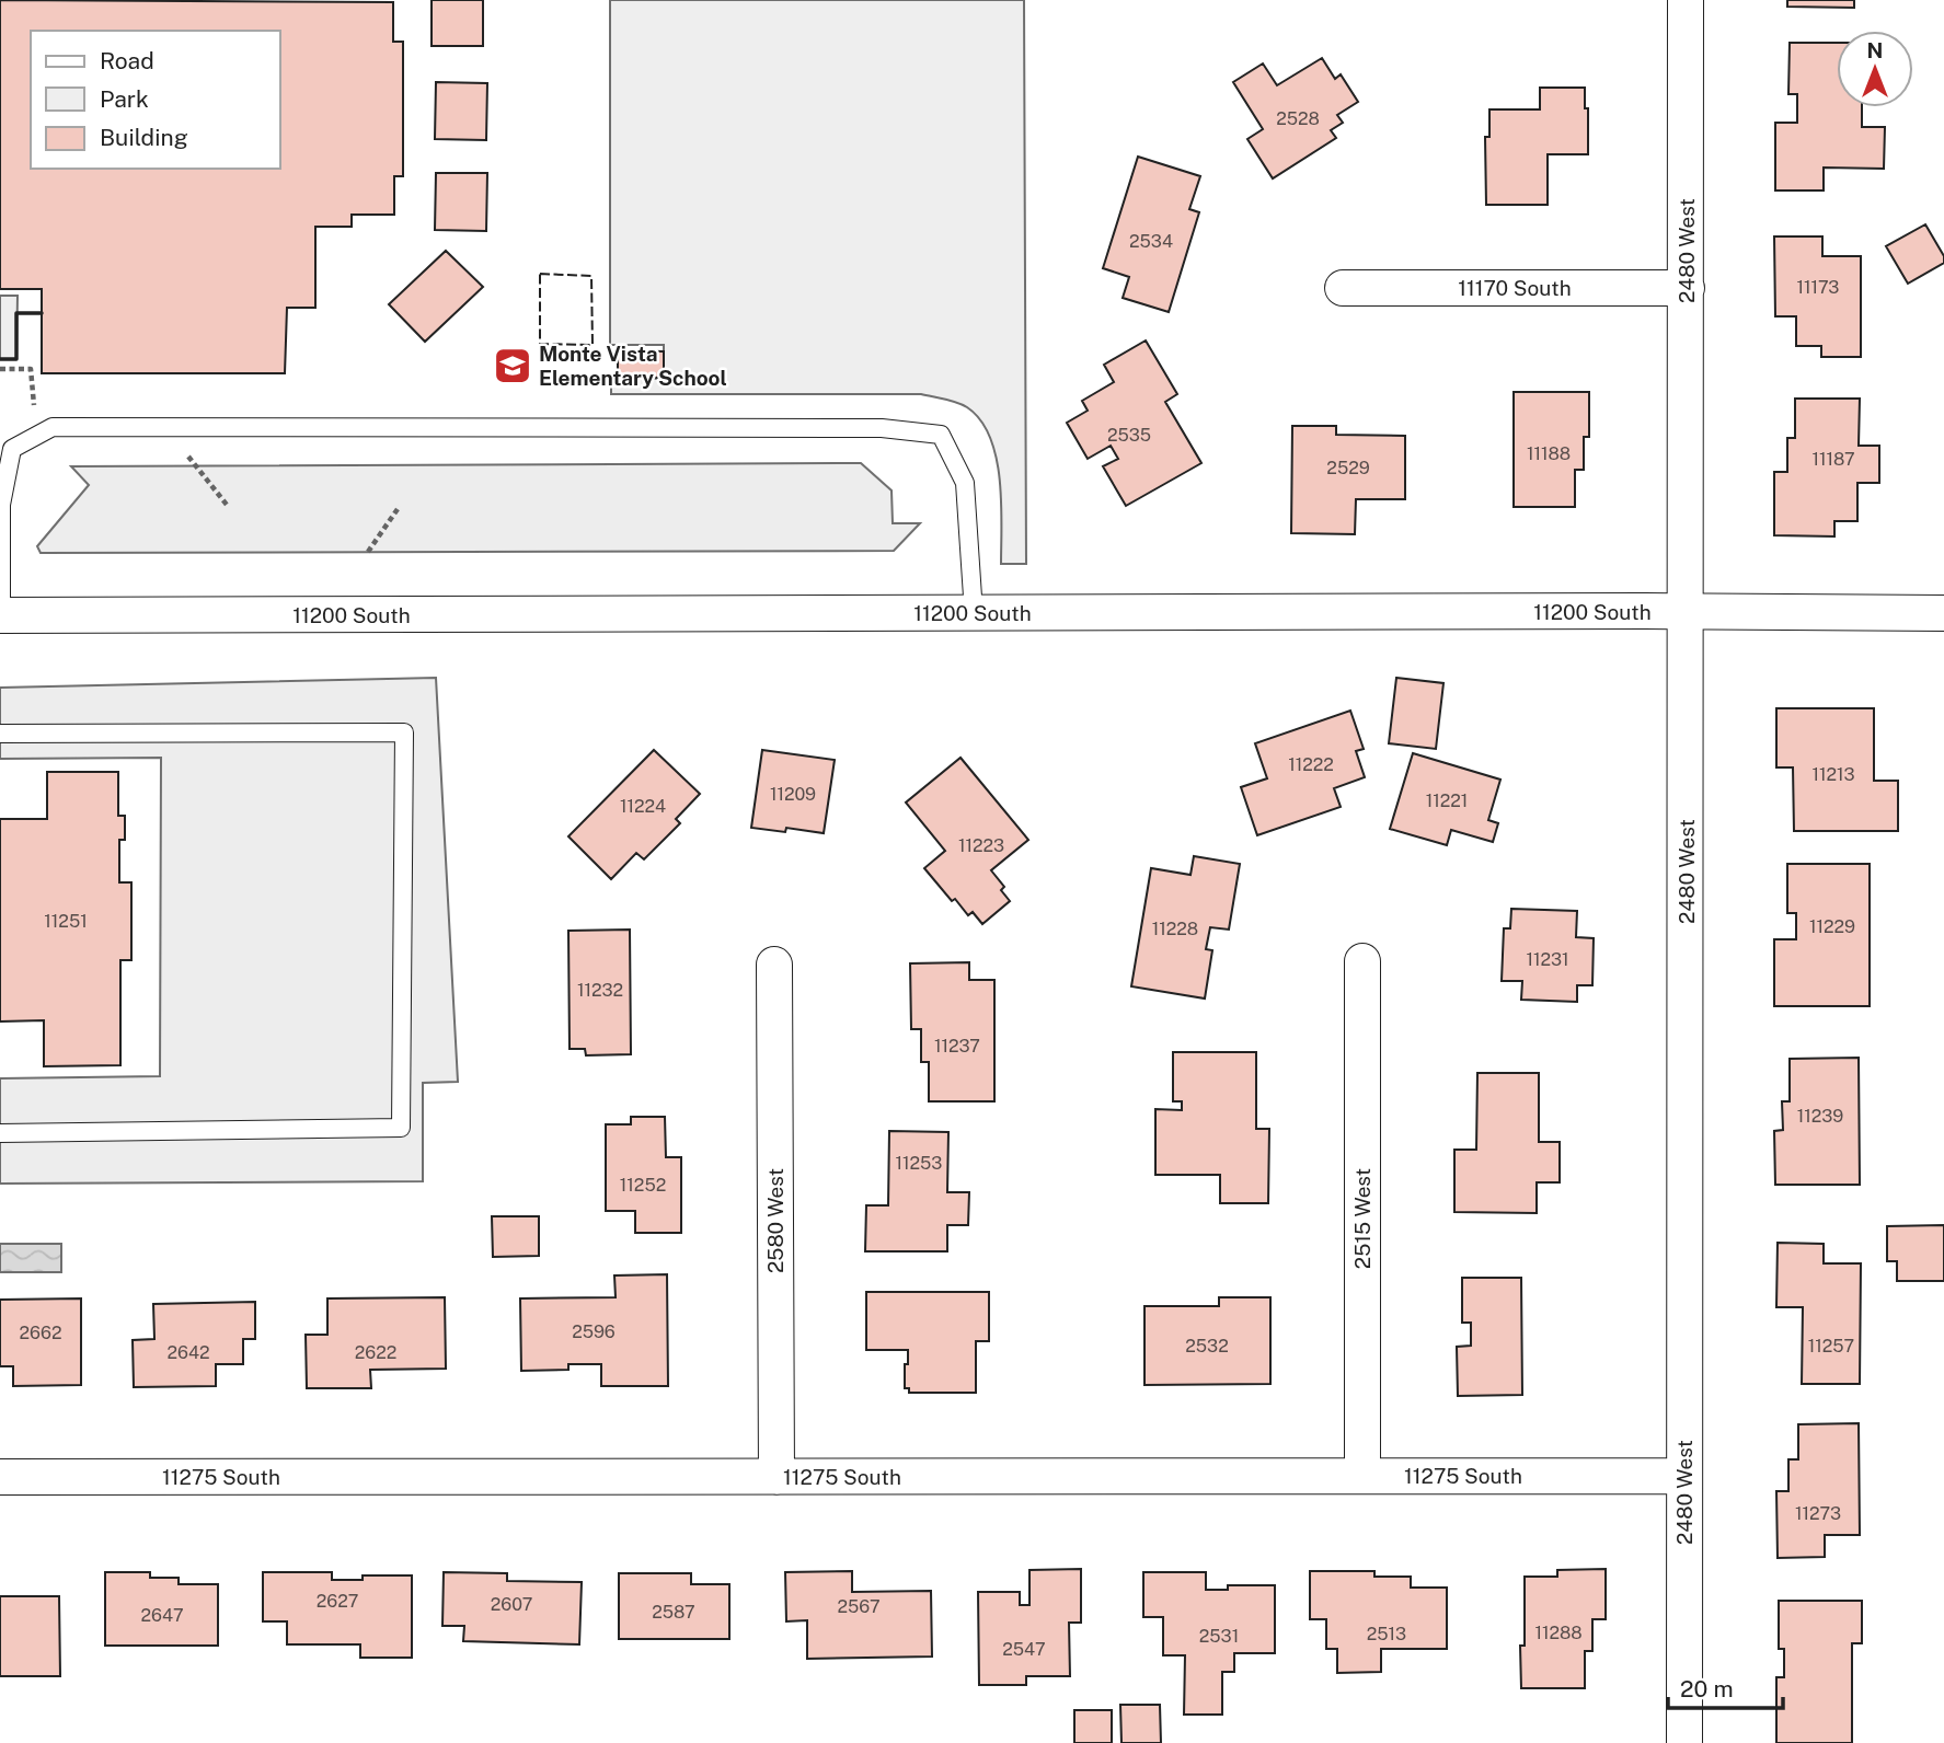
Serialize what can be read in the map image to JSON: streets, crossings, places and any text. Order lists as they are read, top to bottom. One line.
{"streets":{"street":["2480 West","11170 South","11200 South","2515 West","2580 West","11275 South"]},"crossings":[["2480 West","11170 South"],["2480 West","11200 South"],["2480 West","11275 South"],["2515 West","11275 South"],["2580 West","11275 South"]],"places":{"school or university":["Monte Vista Elementary School"]},"house_numbers":["2528","2534","11173","2535","11188","11187","2529","11222","11213","11209","11221","11224","11223","11251","11229","11228","11231","11232","11237","11239","11253","11252","2596","2662","2532","11257","2642","2622","11273","2627","2607","2567","2587","2647","11288","2513","2531","2547"],"legend":["Road","Park","Building"],"scale_bar":"20 m","north":"top"}
